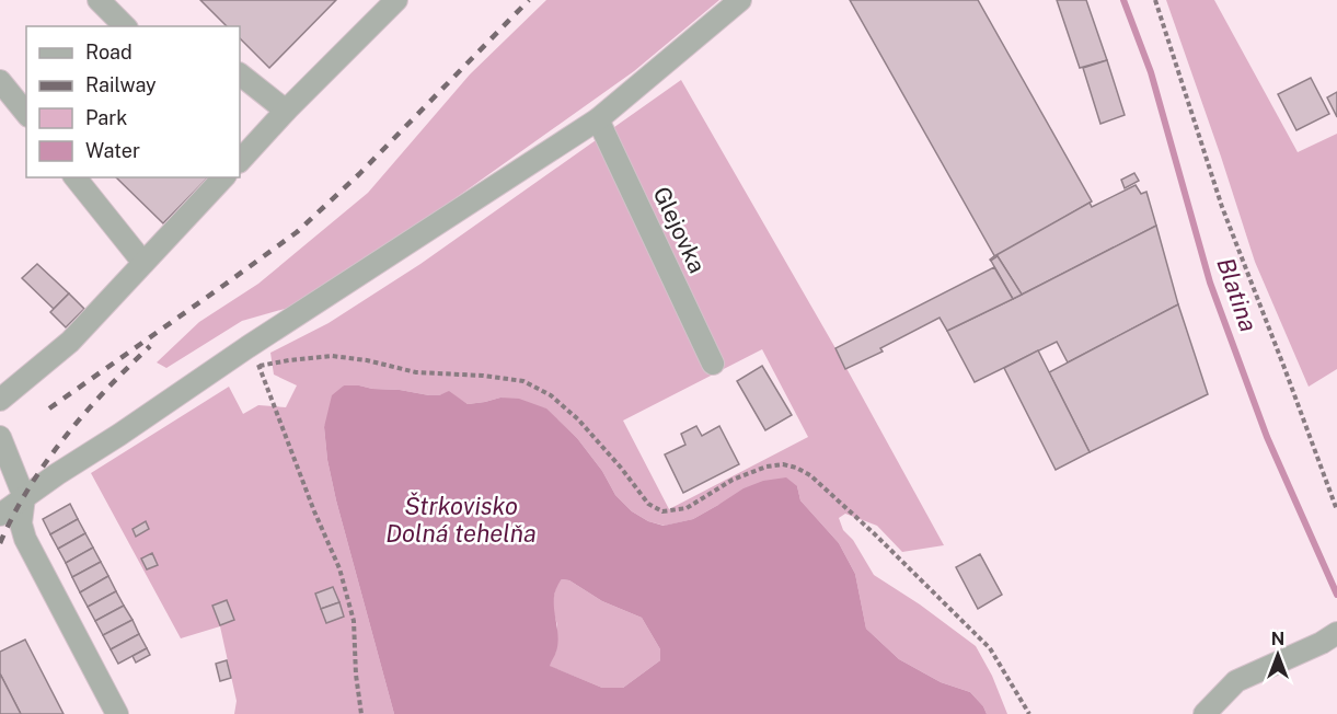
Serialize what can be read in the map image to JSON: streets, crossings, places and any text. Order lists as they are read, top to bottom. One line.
{"streets":{"street":["Glejovka"]},"water":["Blatina","Štrkovisko Dolná tehelňa"],"legend":["Road","Railway","Park","Water"],"north":"top"}
